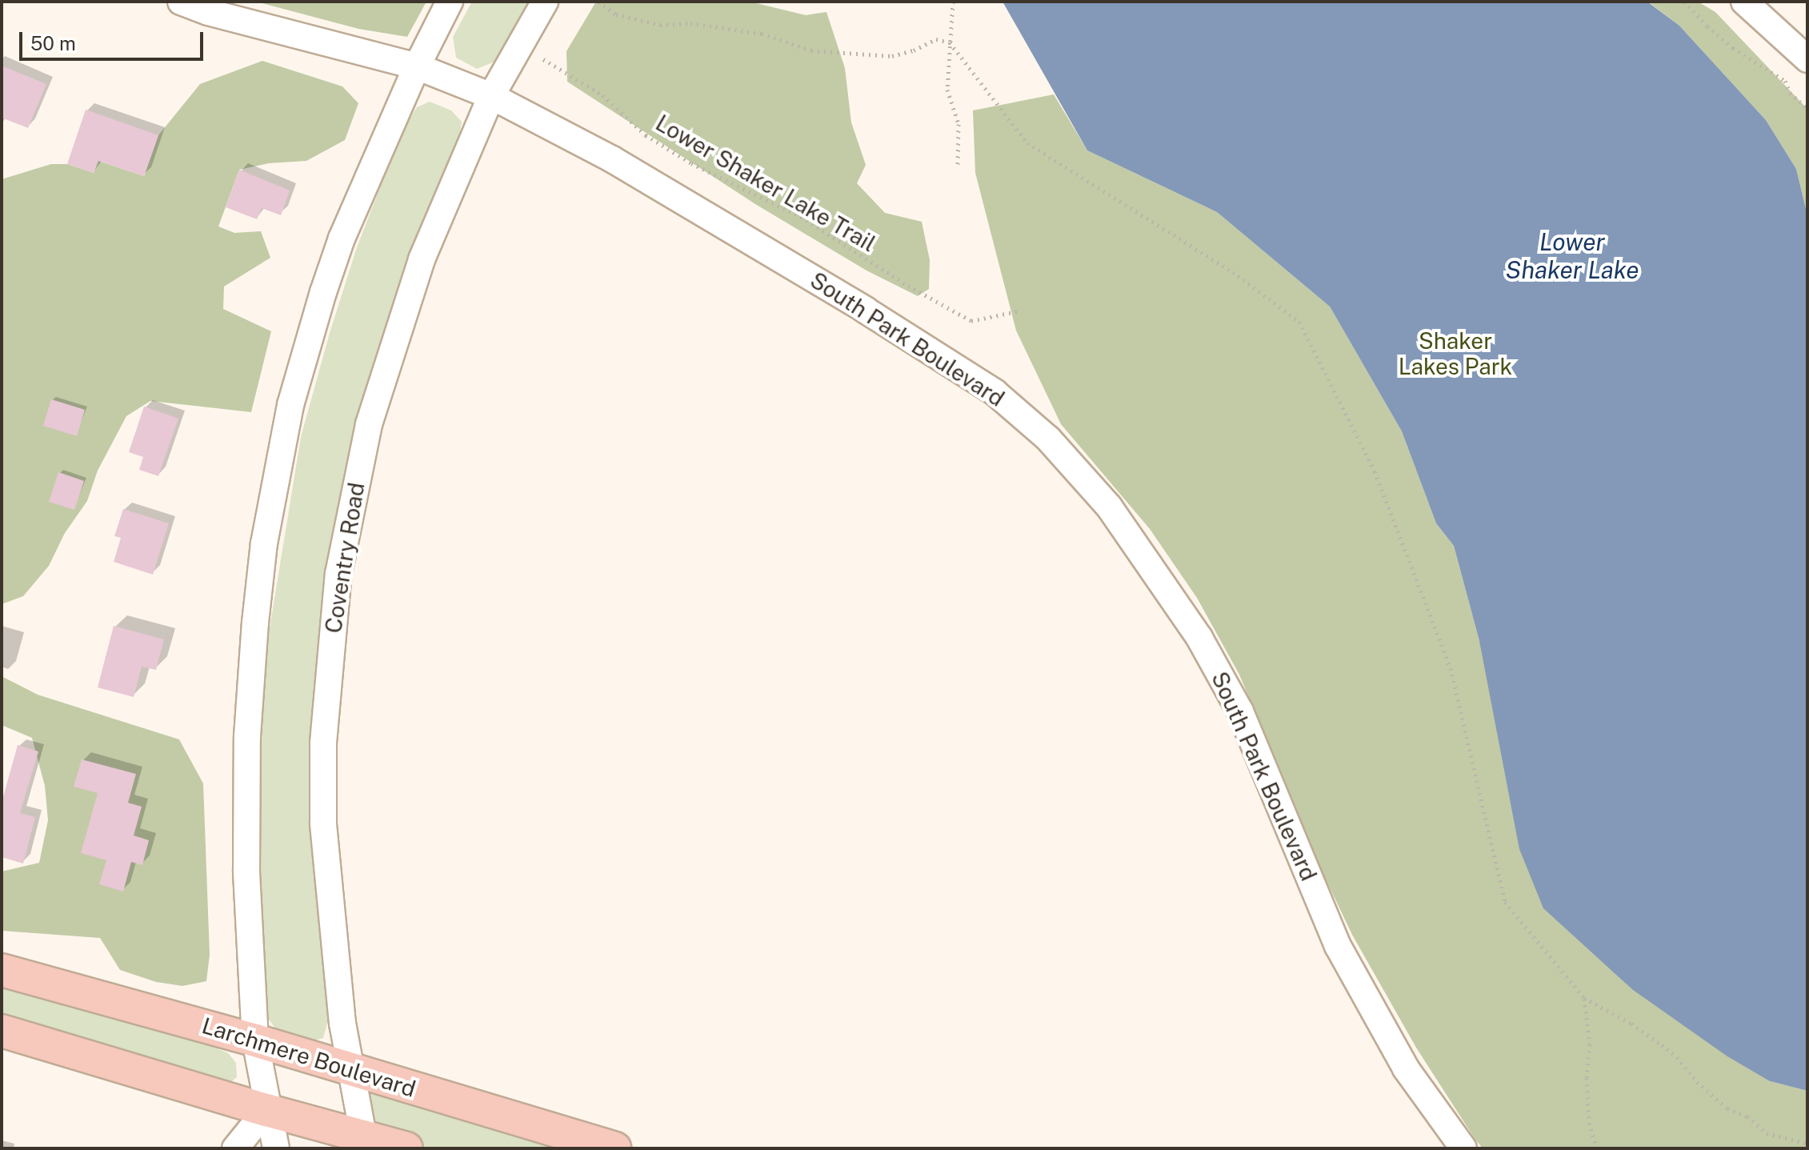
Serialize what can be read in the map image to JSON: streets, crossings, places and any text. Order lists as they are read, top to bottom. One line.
{"streets":{"main road":["Larchmere Boulevard"],"street":["South Park Boulevard","Coventry Road"],"path":["Lower Shaker Lake Trail"]},"crossings":[["South Park Boulevard","Coventry Road"],["Coventry Road","Larchmere Boulevard"]],"water":["Lower Shaker Lake"],"parks":["Shaker Lakes Park"],"scale_bar":"50 m"}
